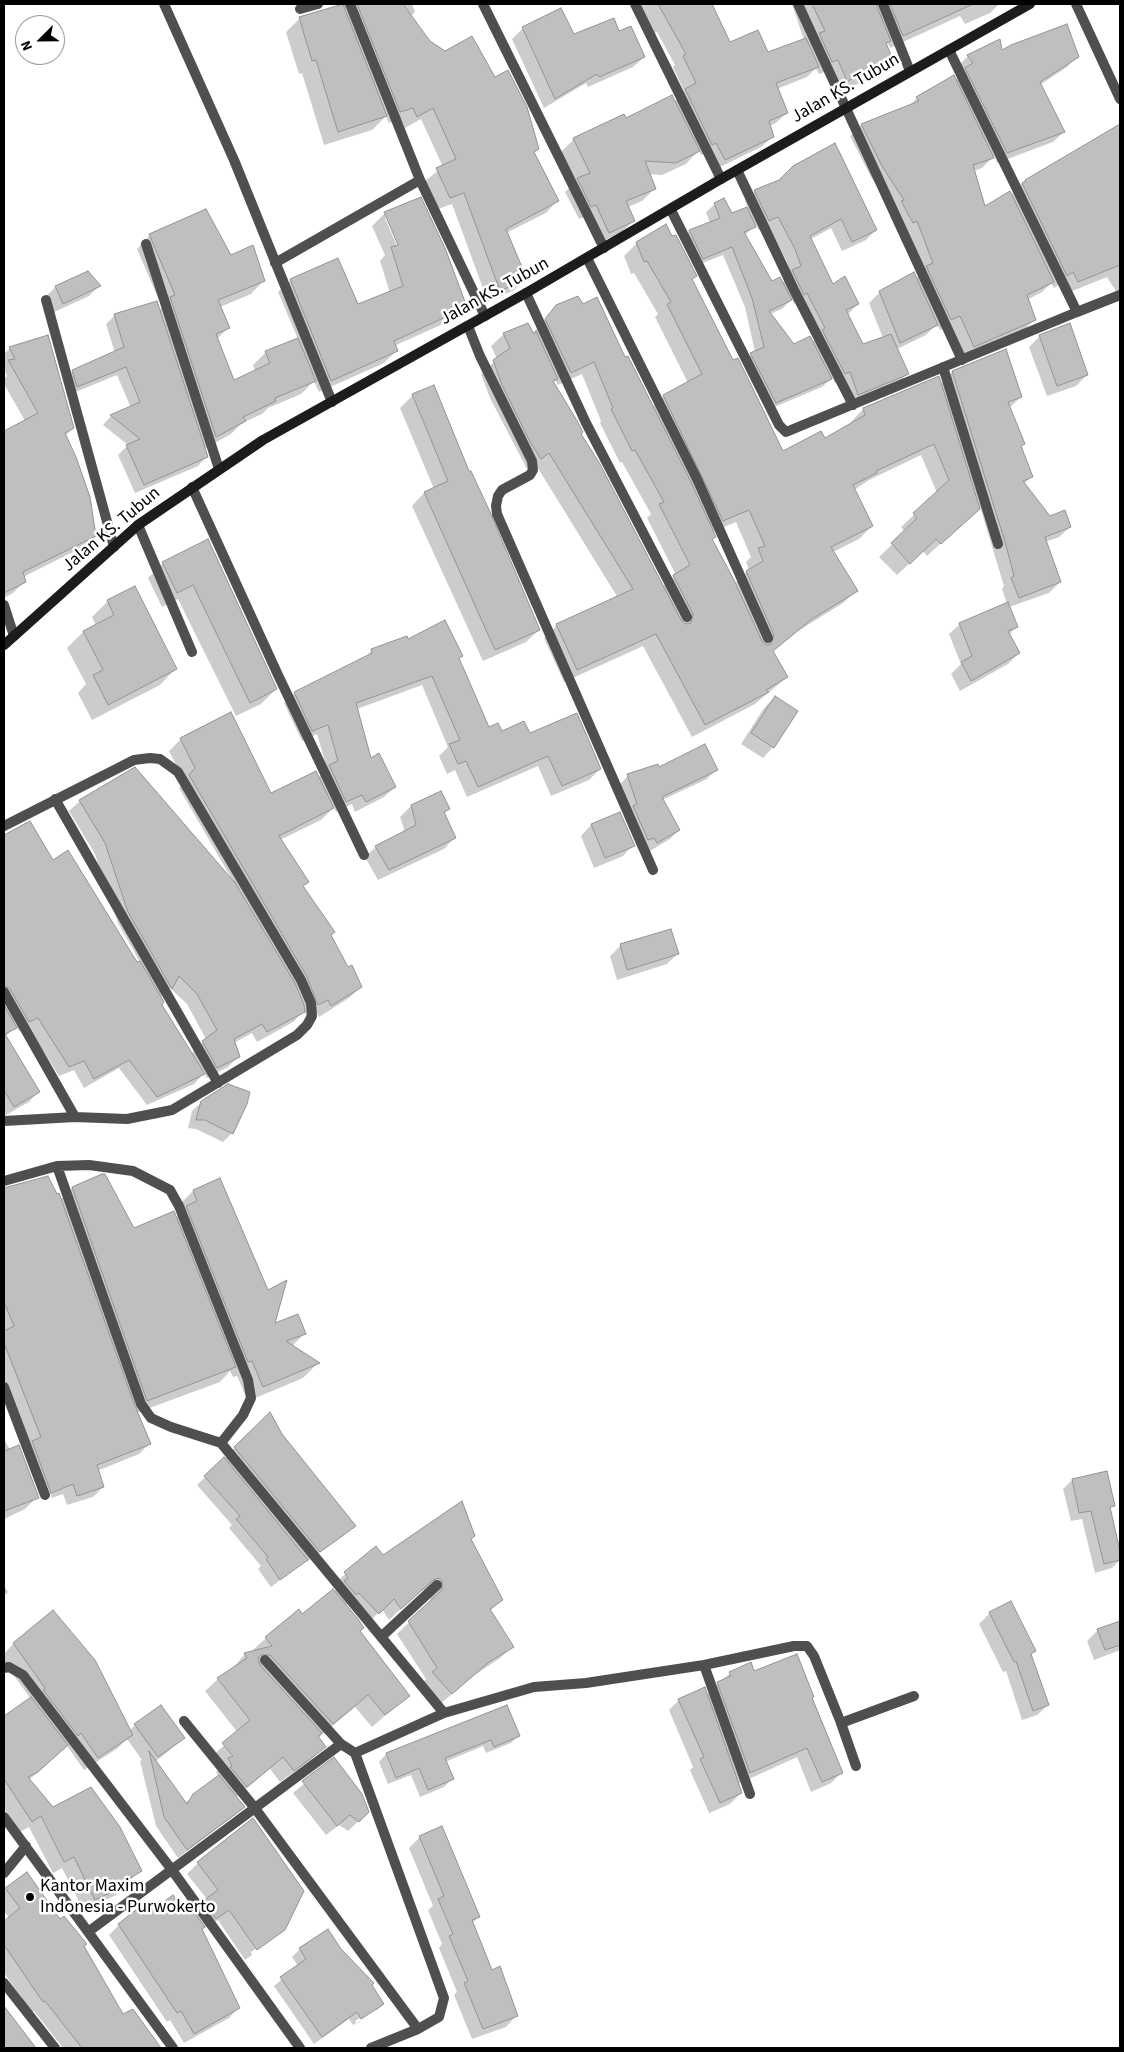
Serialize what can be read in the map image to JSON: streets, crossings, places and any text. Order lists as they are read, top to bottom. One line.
{"streets":{"street":["Jalan KS. Tubun"]},"places":["Kantor Maxim Indonesia - Purwokerto"],"north":"bottom left"}
